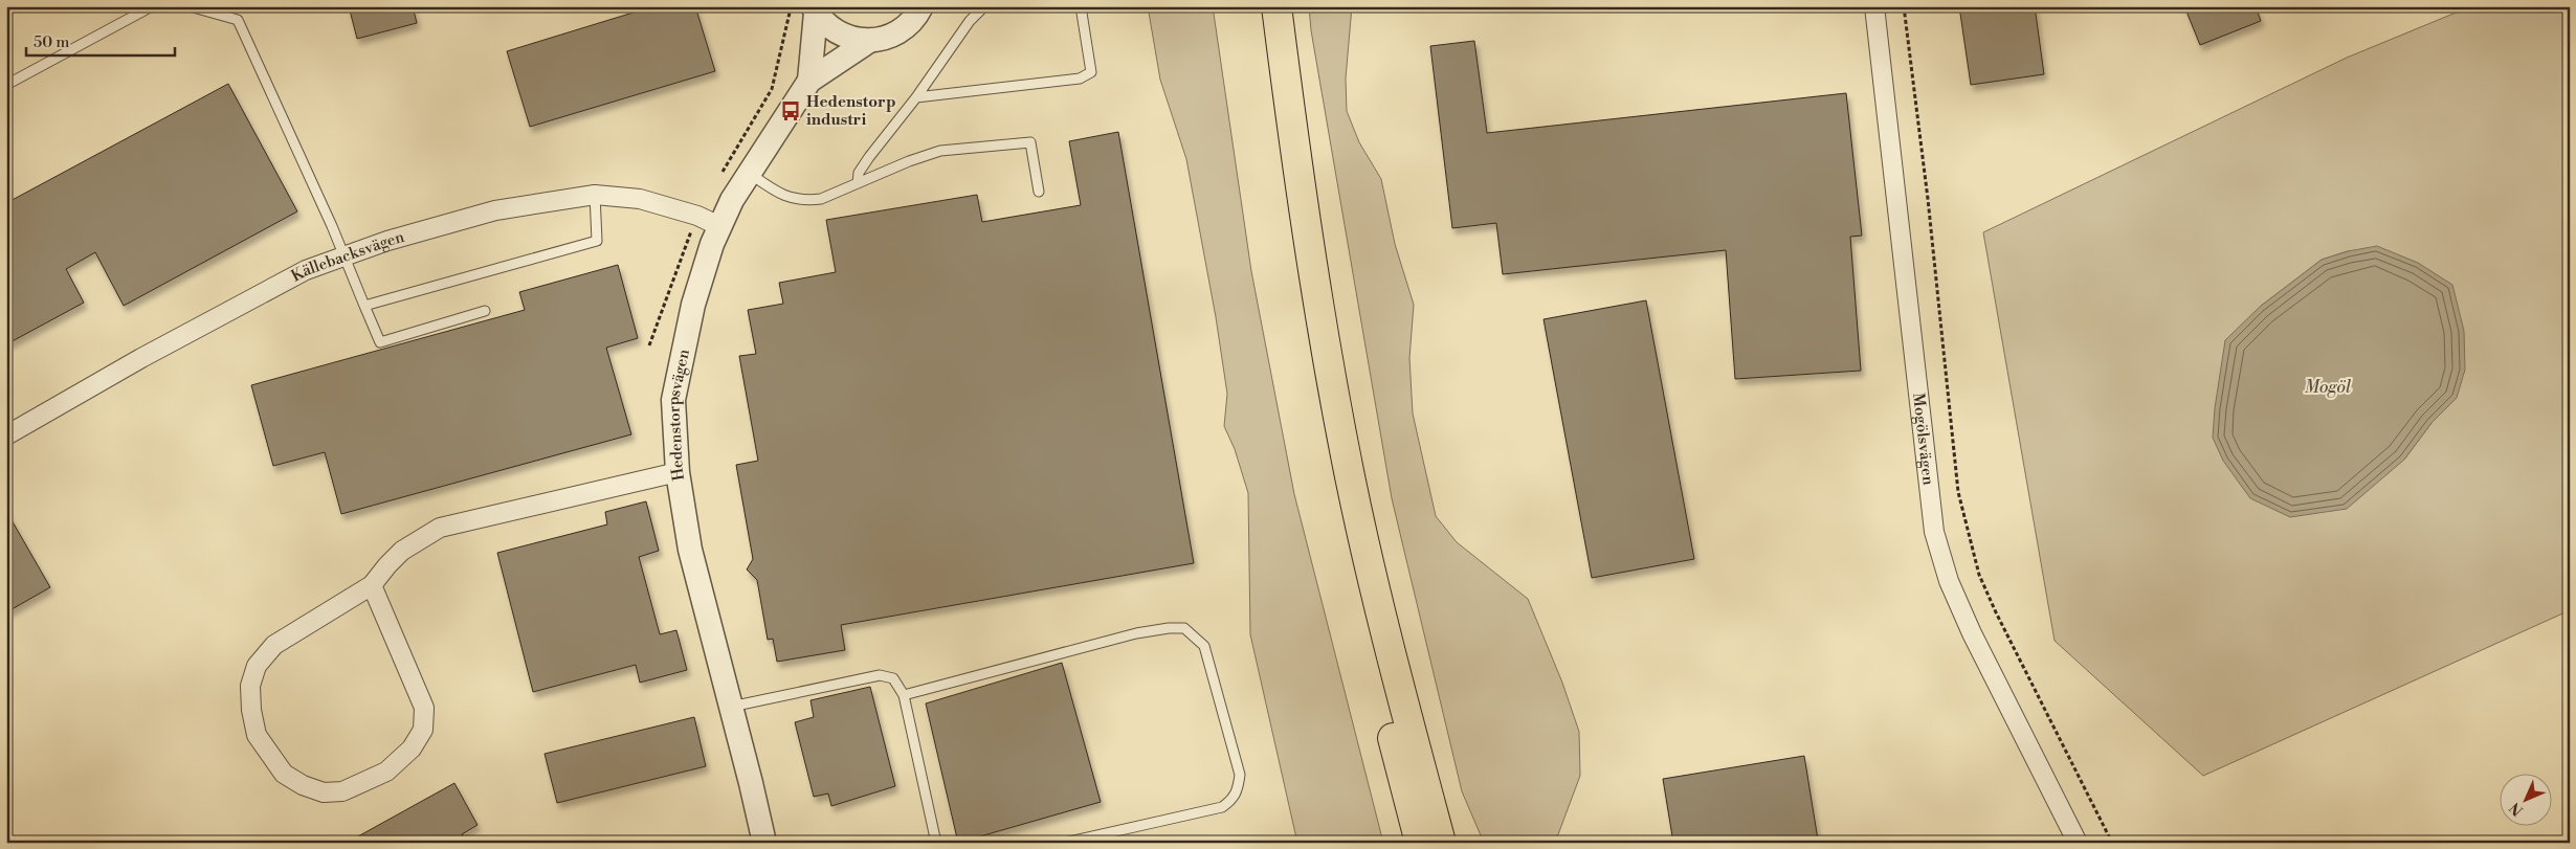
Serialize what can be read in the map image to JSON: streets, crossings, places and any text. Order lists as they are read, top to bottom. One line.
{"streets":{"street":["Källebacksvägen","Hedenstorpsvägen","Mogölsvägen"]},"crossings":[["Källebacksvägen","Hedenstorpsvägen"]],"water":["Mogöl"],"places":{"bus stop":["Hedenstorp industri"]},"scale_bar":"50 m","north":"bottom left"}
